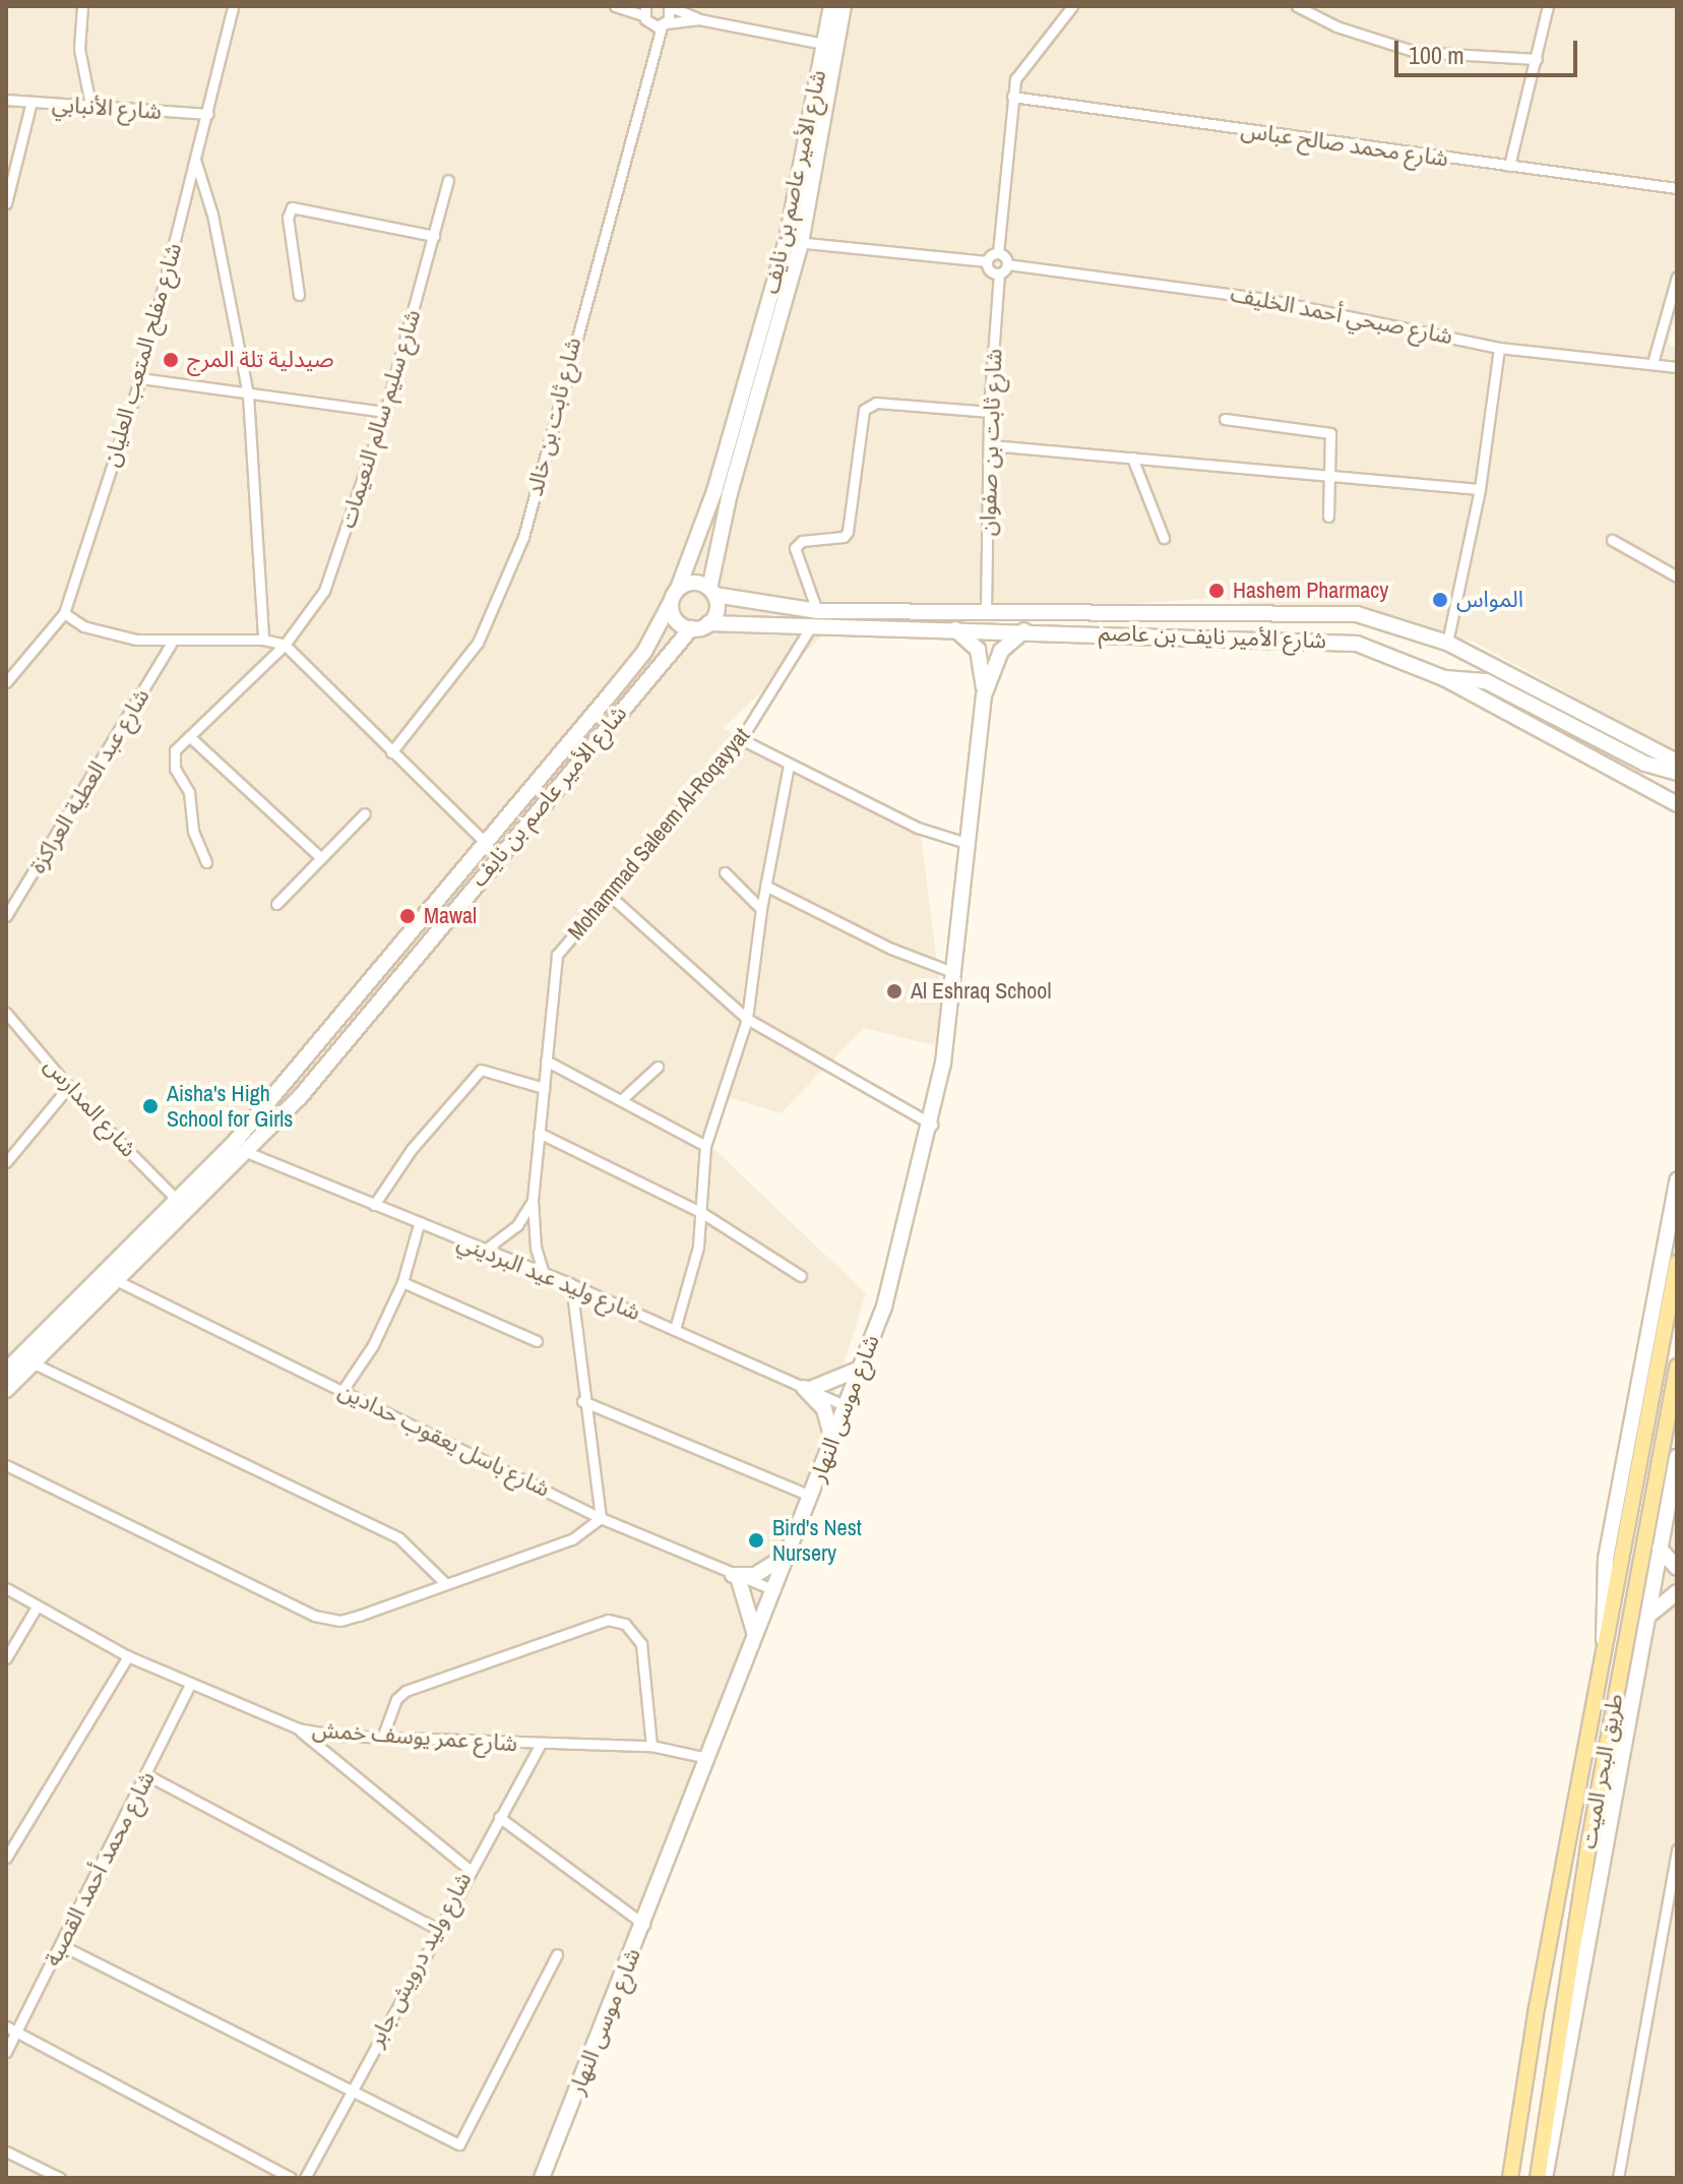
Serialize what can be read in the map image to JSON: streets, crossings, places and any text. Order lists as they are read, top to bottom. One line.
{"streets":{"main road":["شارع الأمير عاصم بن نايف","شارع الأمير نايف بن عاصم","شارع موسى النهار","طريق البحر الميت"],"street":["شارع الأنبابي","شارع محمد صالح عباس","شارع صبحي أحمد الخليف","شارع مفلح المتعب العليان","شارع ثابت بن خالد","شارع سليم سالم النعيمات","شارع ثابت بن صفوان","شارع عبد العطية العراكزة","Mohammad Saleem Al-Roqayyat","شارع المدارس","شارع وليد عيد البرديني","شارع باسل يعقوب حدادين","شارع عمر يوسف خمش","شارع محمد أحمد القصبة","شارع وليد درويش جابر"]},"crossings":[["شارع الأنبابي","شارع مفلح المتعب العليان"],["شارع الأمير عاصم بن نايف","شارع الأمير نايف بن عاصم"],["شارع الأمير عاصم بن نايف","شارع المدارس"],["شارع الأمير عاصم بن نايف","شارع وليد عيد البرديني"],["شارع الأمير عاصم بن نايف","شارع باسل يعقوب حدادين"],["شارع ثابت بن صفوان","شارع الأمير نايف بن عاصم"],["شارع الأمير نايف بن عاصم","Mohammad Saleem Al-Roqayyat"],["شارع الأمير نايف بن عاصم","شارع موسى النهار"],["Mohammad Saleem Al-Roqayyat","شارع وليد عيد البرديني"],["شارع وليد عيد البرديني","شارع موسى النهار"],["شارع موسى النهار","شارع باسل يعقوب حدادين"],["شارع موسى النهار","شارع عمر يوسف خمش"],["شارع عمر يوسف خمش","شارع محمد أحمد القصبة"],["شارع عمر يوسف خمش","شارع وليد درويش جابر"]],"places":["صيدلية تلة المرج","Hashem Pharmacy","المواس","Mawal","Al Eshraq School","Aisha's High School for Girls","Bird's Nest Nursery"],"scale_bar":"100 m"}
